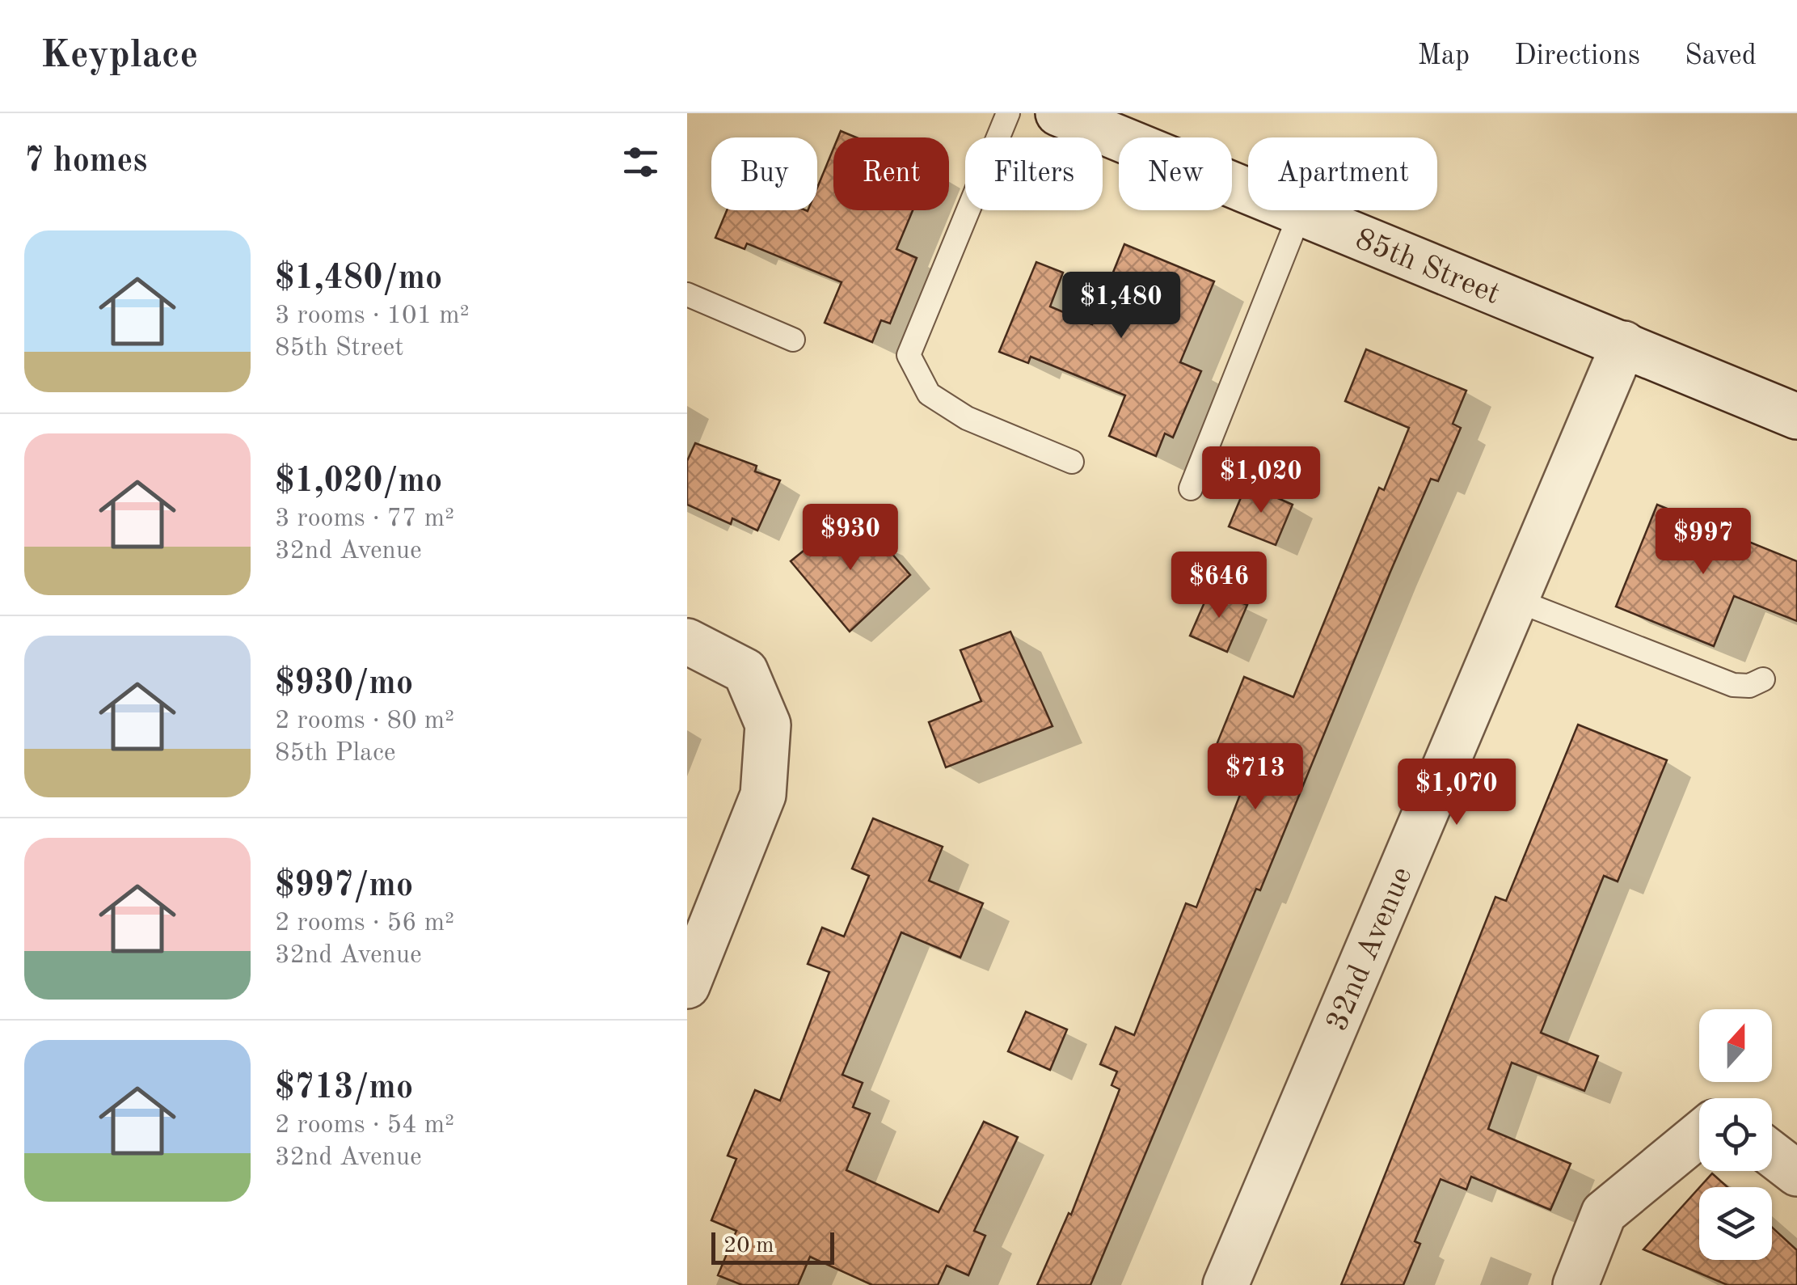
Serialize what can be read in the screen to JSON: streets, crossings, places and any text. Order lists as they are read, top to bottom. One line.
{"streets":{"street":["85th Street","32nd Avenue"]},"crossings":[["85th Street","32nd Avenue"]],"scale_bar":"20 m","north":"top","page":{"header":"Keyplace","nav":["Map","Directions","Saved"],"heading":"7 homes","chip":["Buy","Rent","Filters","New","Apartment"],"list":[{"name":"$1,480/mo","note":"3 rooms · 101 m² · 85th Street"},{"name":"$1,020/mo","note":"3 rooms · 77 m² · 32nd Avenue"},{"name":"$930/mo","note":"2 rooms · 80 m² · 85th Place"},{"name":"$997/mo","note":"2 rooms · 56 m² · 32nd Avenue"},{"name":"$713/mo","note":"2 rooms · 54 m² · 32nd Avenue"}],"price":["$1,480","$1,020","$930","$997","$646","$713","$1,070"],"scale":"20 m"}}
